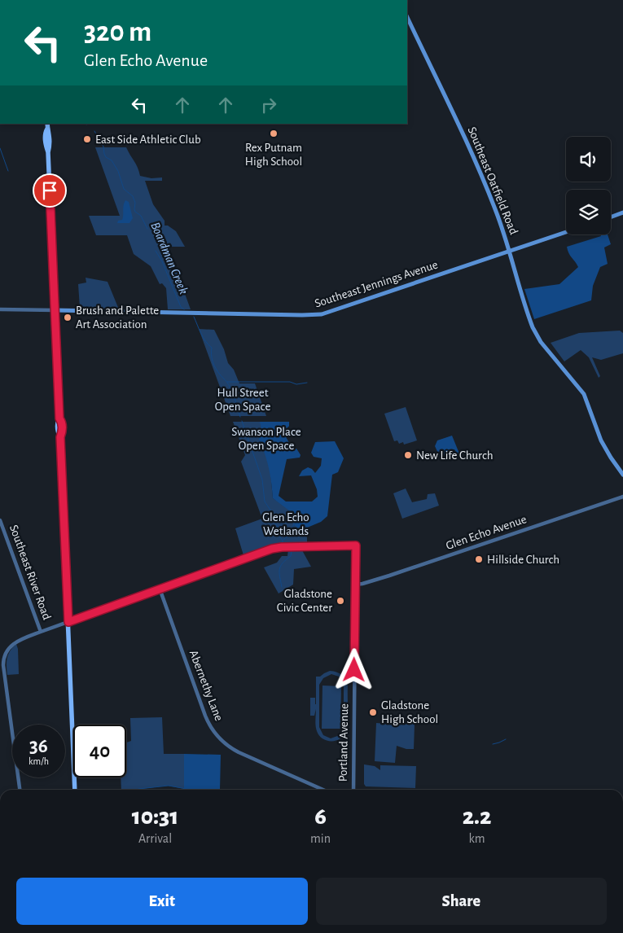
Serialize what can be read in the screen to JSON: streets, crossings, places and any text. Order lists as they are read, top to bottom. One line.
{"streets":{"main road":["Southeast Oatfield Road","Southeast Jennings Avenue"],"street":["Glen Echo Avenue","Southeast River Road","Abernethy Lane","Portland Avenue"]},"crossings":[["Southeast Oatfield Road","Southeast Jennings Avenue"],["Glen Echo Avenue","Portland Avenue"],["Abernethy Lane","Portland Avenue"]],"water":["Boardman Creek"],"parks":["Hull Street Open Space","Swanson Place Open Space","Glen Echo Wetlands"],"places":["Rex Putnam High School","East Side Athletic Club","Brush and Palette Art Association","New Life Church","Hillside Church","Gladstone Civic Center","Gladstone High School"],"page":{"turn":["320 m","Glen Echo Avenue"],"speed":"36 km/h","limit":"40","eta":["10:31","Arrival","6","min","2.2","km"],"buttons":["Exit","Share"]}}
